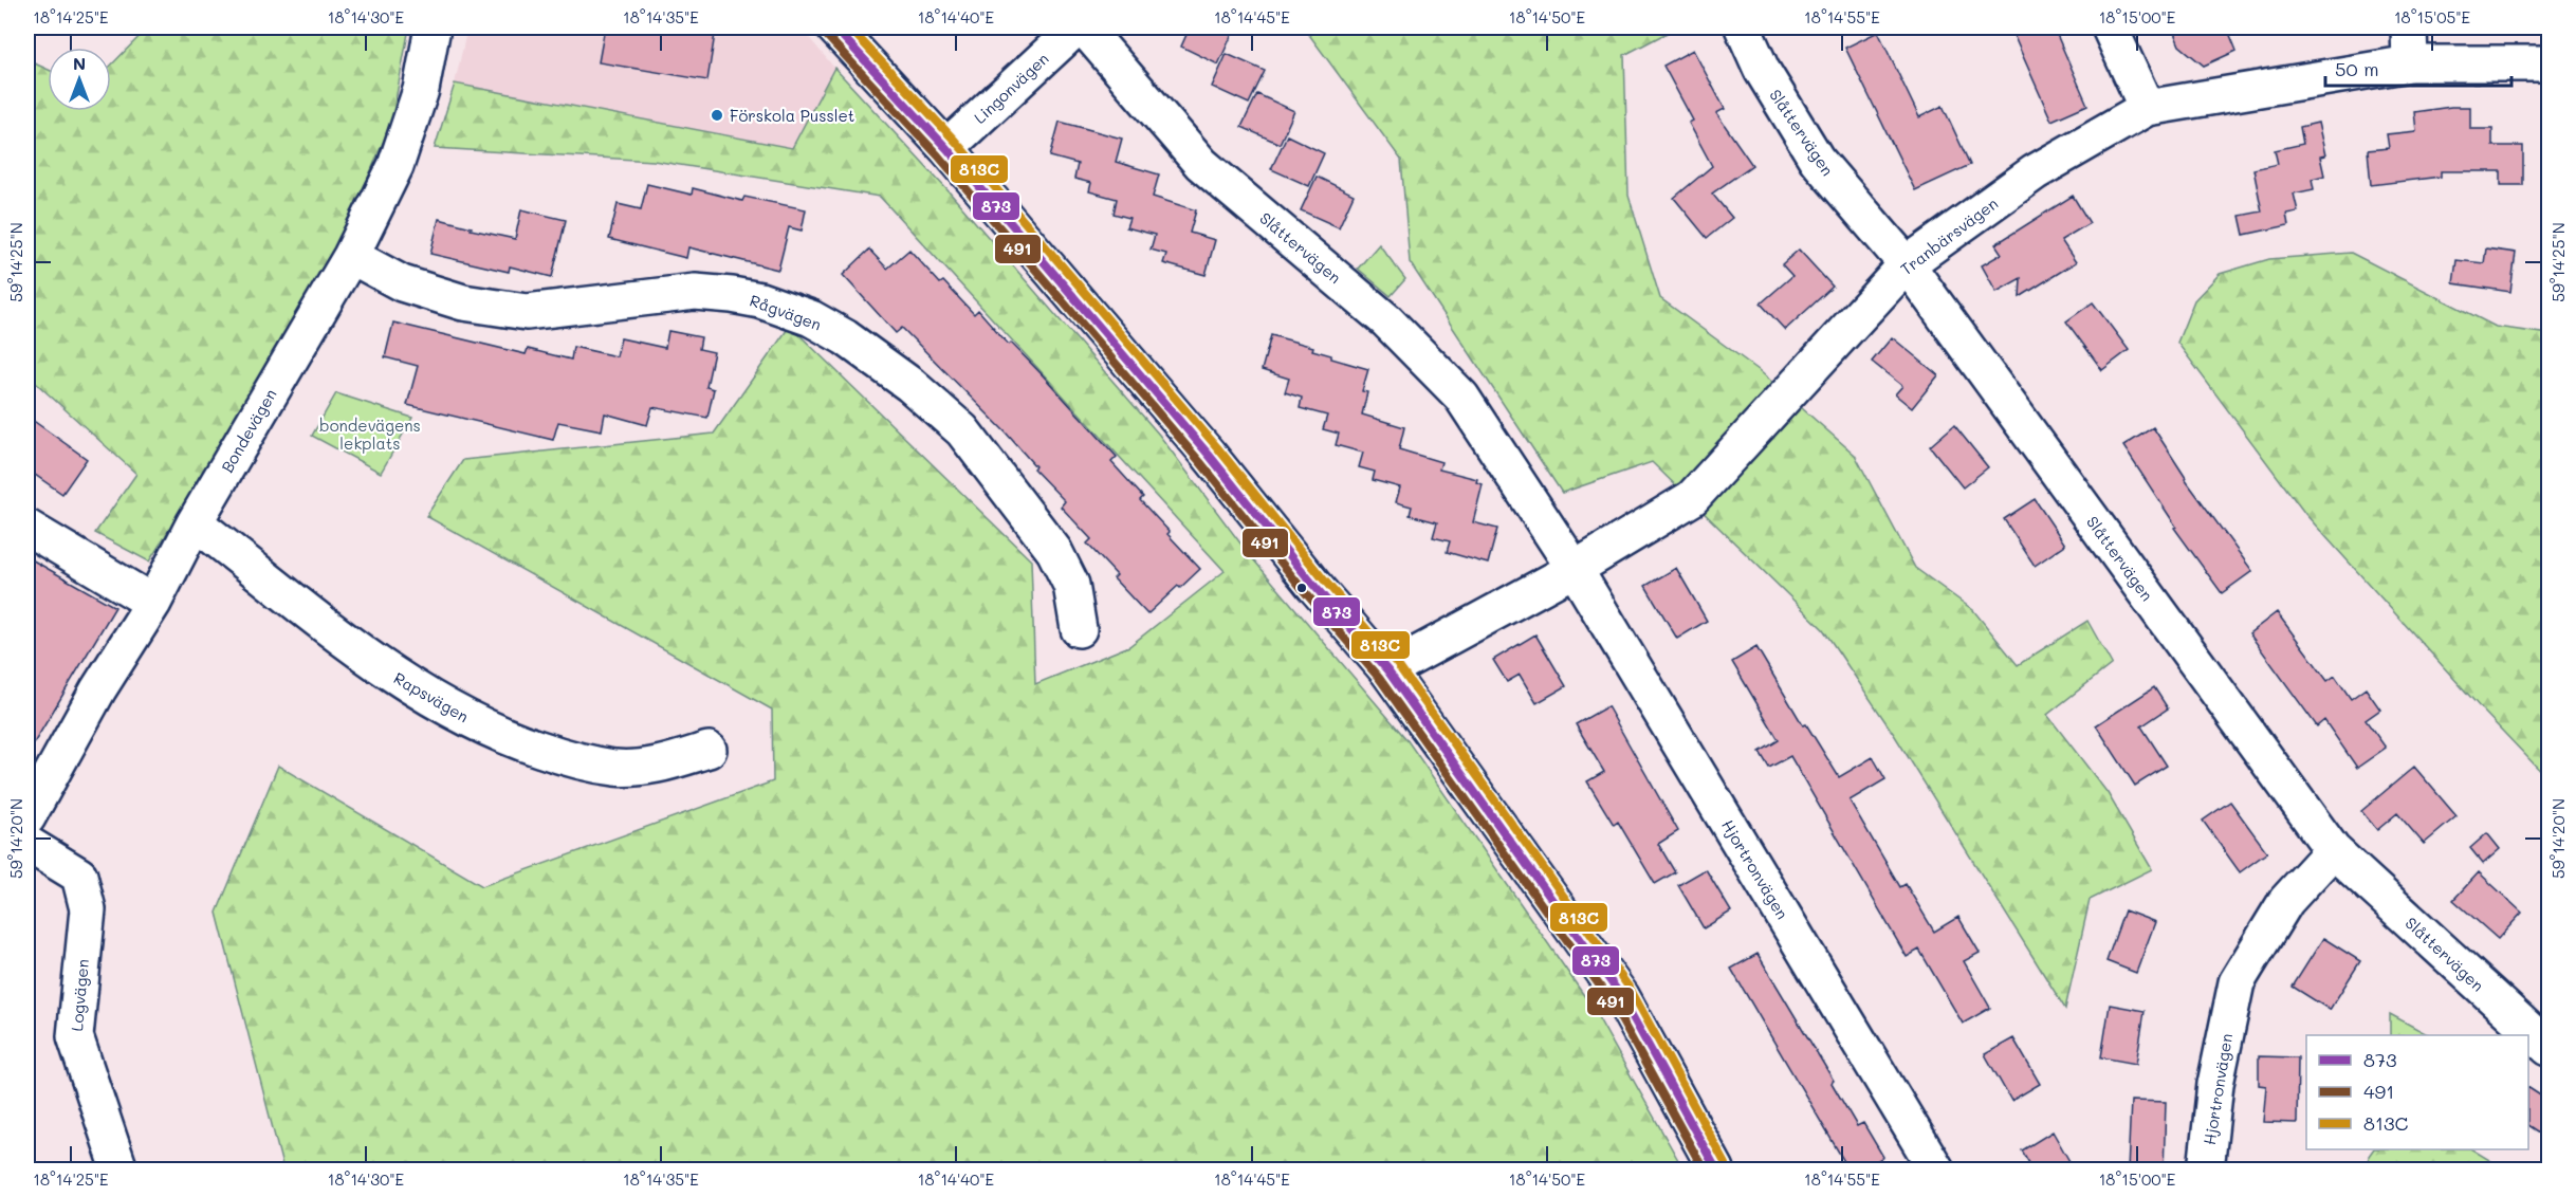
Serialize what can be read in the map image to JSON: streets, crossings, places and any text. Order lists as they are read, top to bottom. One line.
{"streets":{"street":["Lingonvägen","Slåttervägen","Tranbärsvägen","Rågvägen","Bondevägen","Rapsvägen","Hjortronvägen","Logvägen"]},"crossings":[["Slåttervägen","Tranbärsvägen"],["Slåttervägen","Hjortronvägen"],["Tranbärsvägen","Hjortronvägen"],["Rågvägen","Bondevägen"],["Bondevägen","Rapsvägen"]],"parks":["bondevägens lekplats"],"places":["Förskola Pusslet"],"lines":["transit line 873","transit line 813C","transit line 491"],"legend":["873","491","813C"],"scale_bar":"50 m","north":"top","coordinates":["18°14'25\"E","18°14'30\"E","18°14'35\"E","18°14'40\"E","18°14'45\"E","18°14'50\"E","18°14'55\"E","18°15'00\"E","18°15'05\"E","59°14'25\"N","59°14'20\"N"]}
